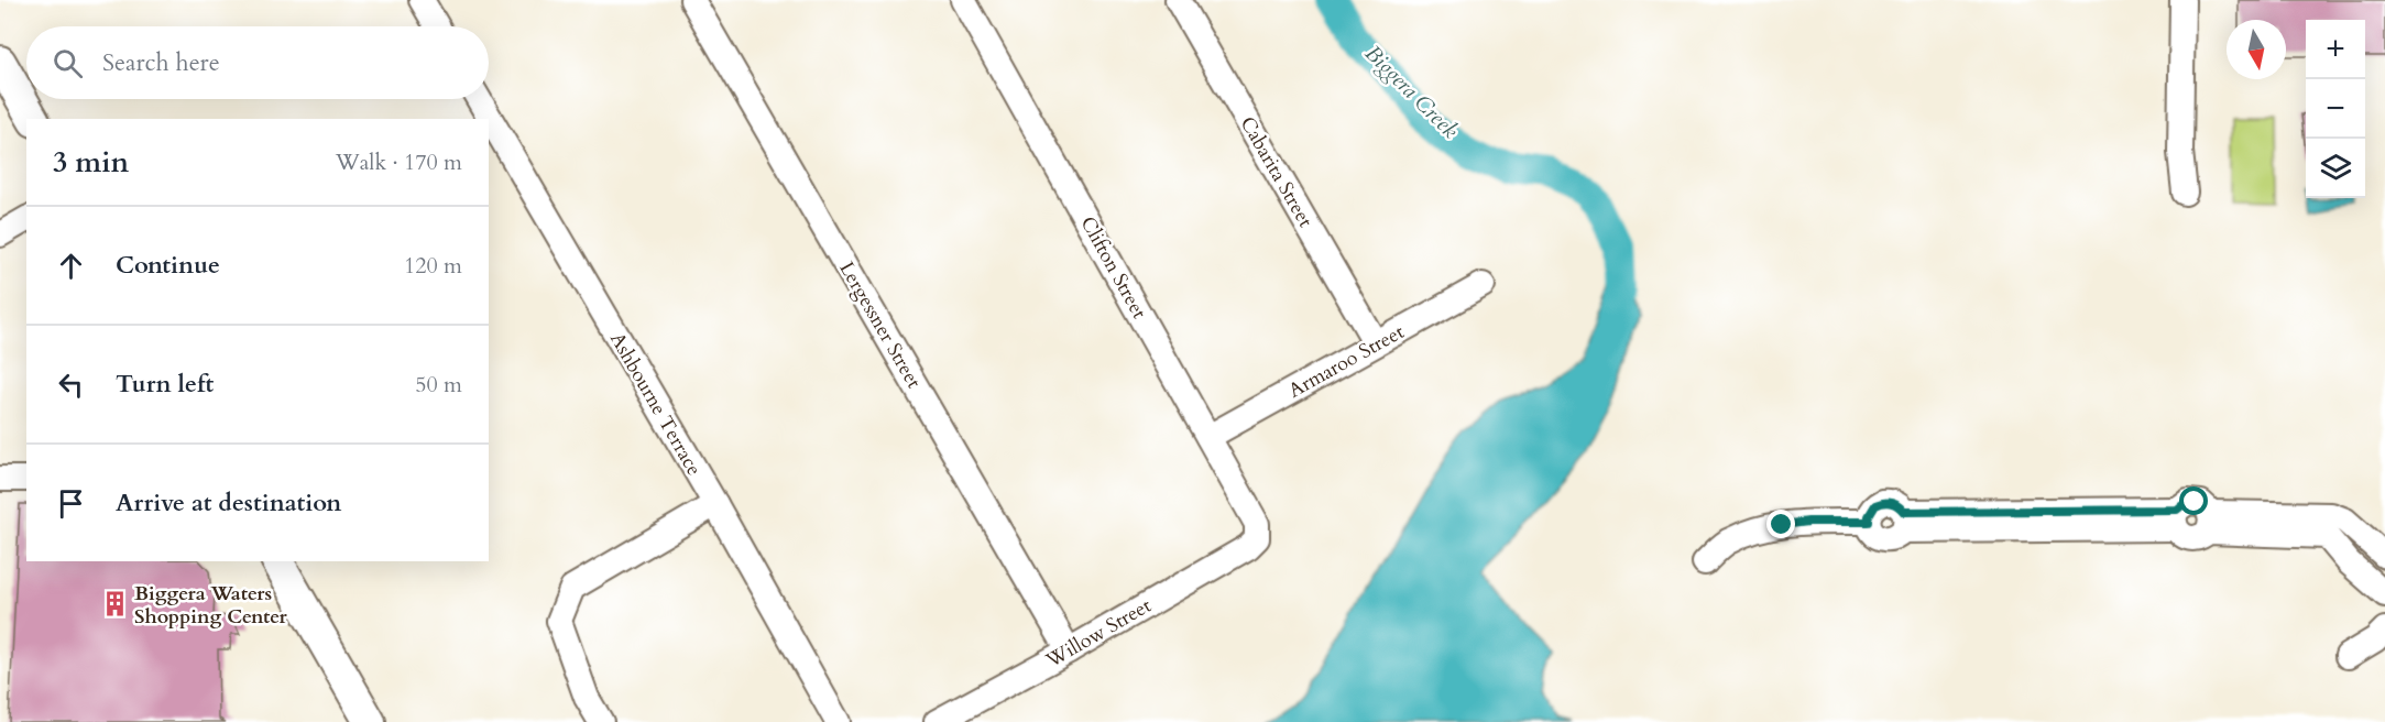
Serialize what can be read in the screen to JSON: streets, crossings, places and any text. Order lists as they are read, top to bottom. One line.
{"streets":{"street":["Cabarita Street","Clifton Street","Lergessner Street","Armaroo Street","Ashbourne Terrace","Willow Street"]},"crossings":[["Cabarita Street","Armaroo Street"],["Clifton Street","Armaroo Street"],["Clifton Street","Willow Street"],["Lergessner Street","Willow Street"]],"water":["Biggera Creek"],"places":{"building":["Biggera Waters Shopping Center"]},"north":"bottom","page":{"map_buttons":["+","−"],"search":"Search here","heading":["3 min","Walk · 170 m"],"list":[["Continue","120 m"],["Turn left","50 m"],"Arrive at destination"]}}
